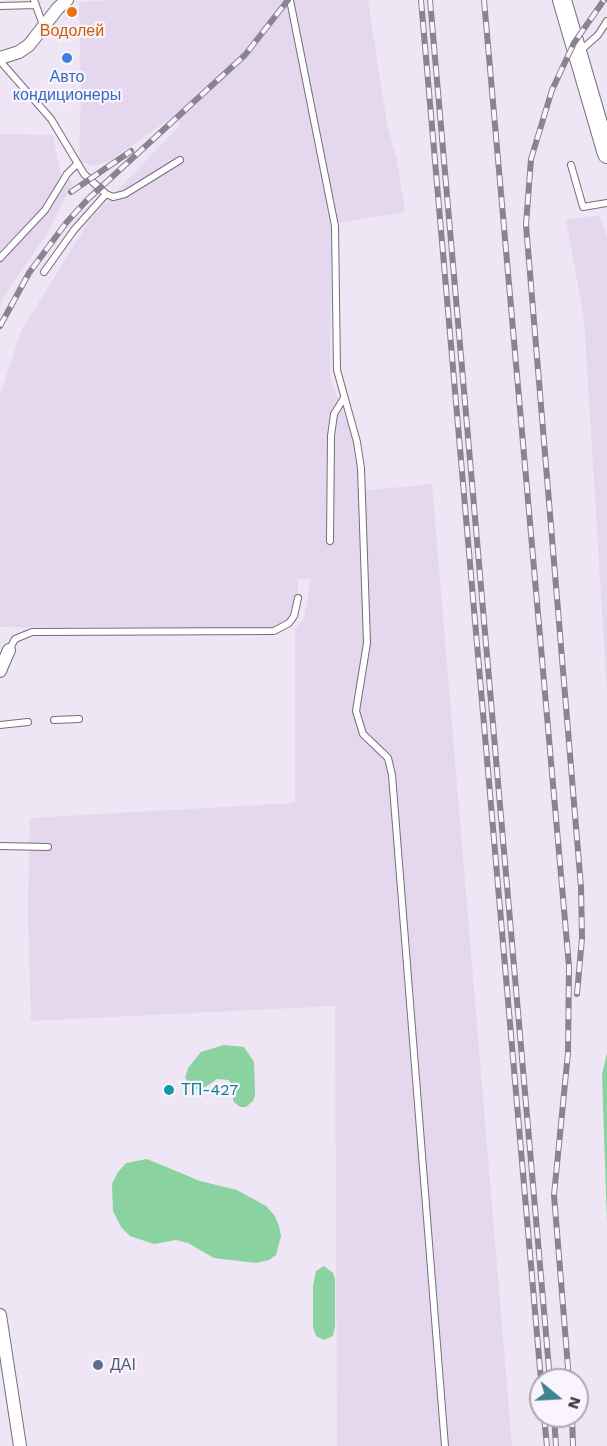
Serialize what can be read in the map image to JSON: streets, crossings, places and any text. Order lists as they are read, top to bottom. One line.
{"places":["Водолей","Авто кондиционеры","ТП-427","ДАІ"],"north":"right"}
